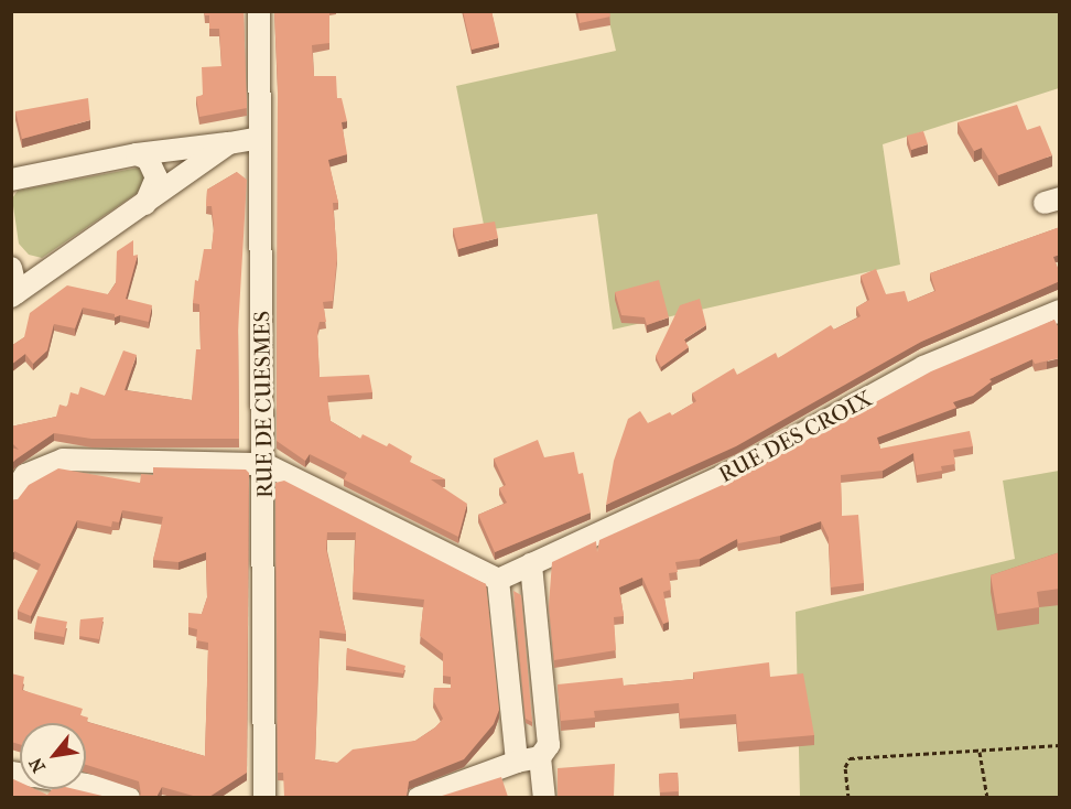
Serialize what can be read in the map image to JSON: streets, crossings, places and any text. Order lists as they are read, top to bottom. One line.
{"streets":{"street":["RUE DE CUESMES","RUE DES CROIX"]},"north":"bottom left"}
